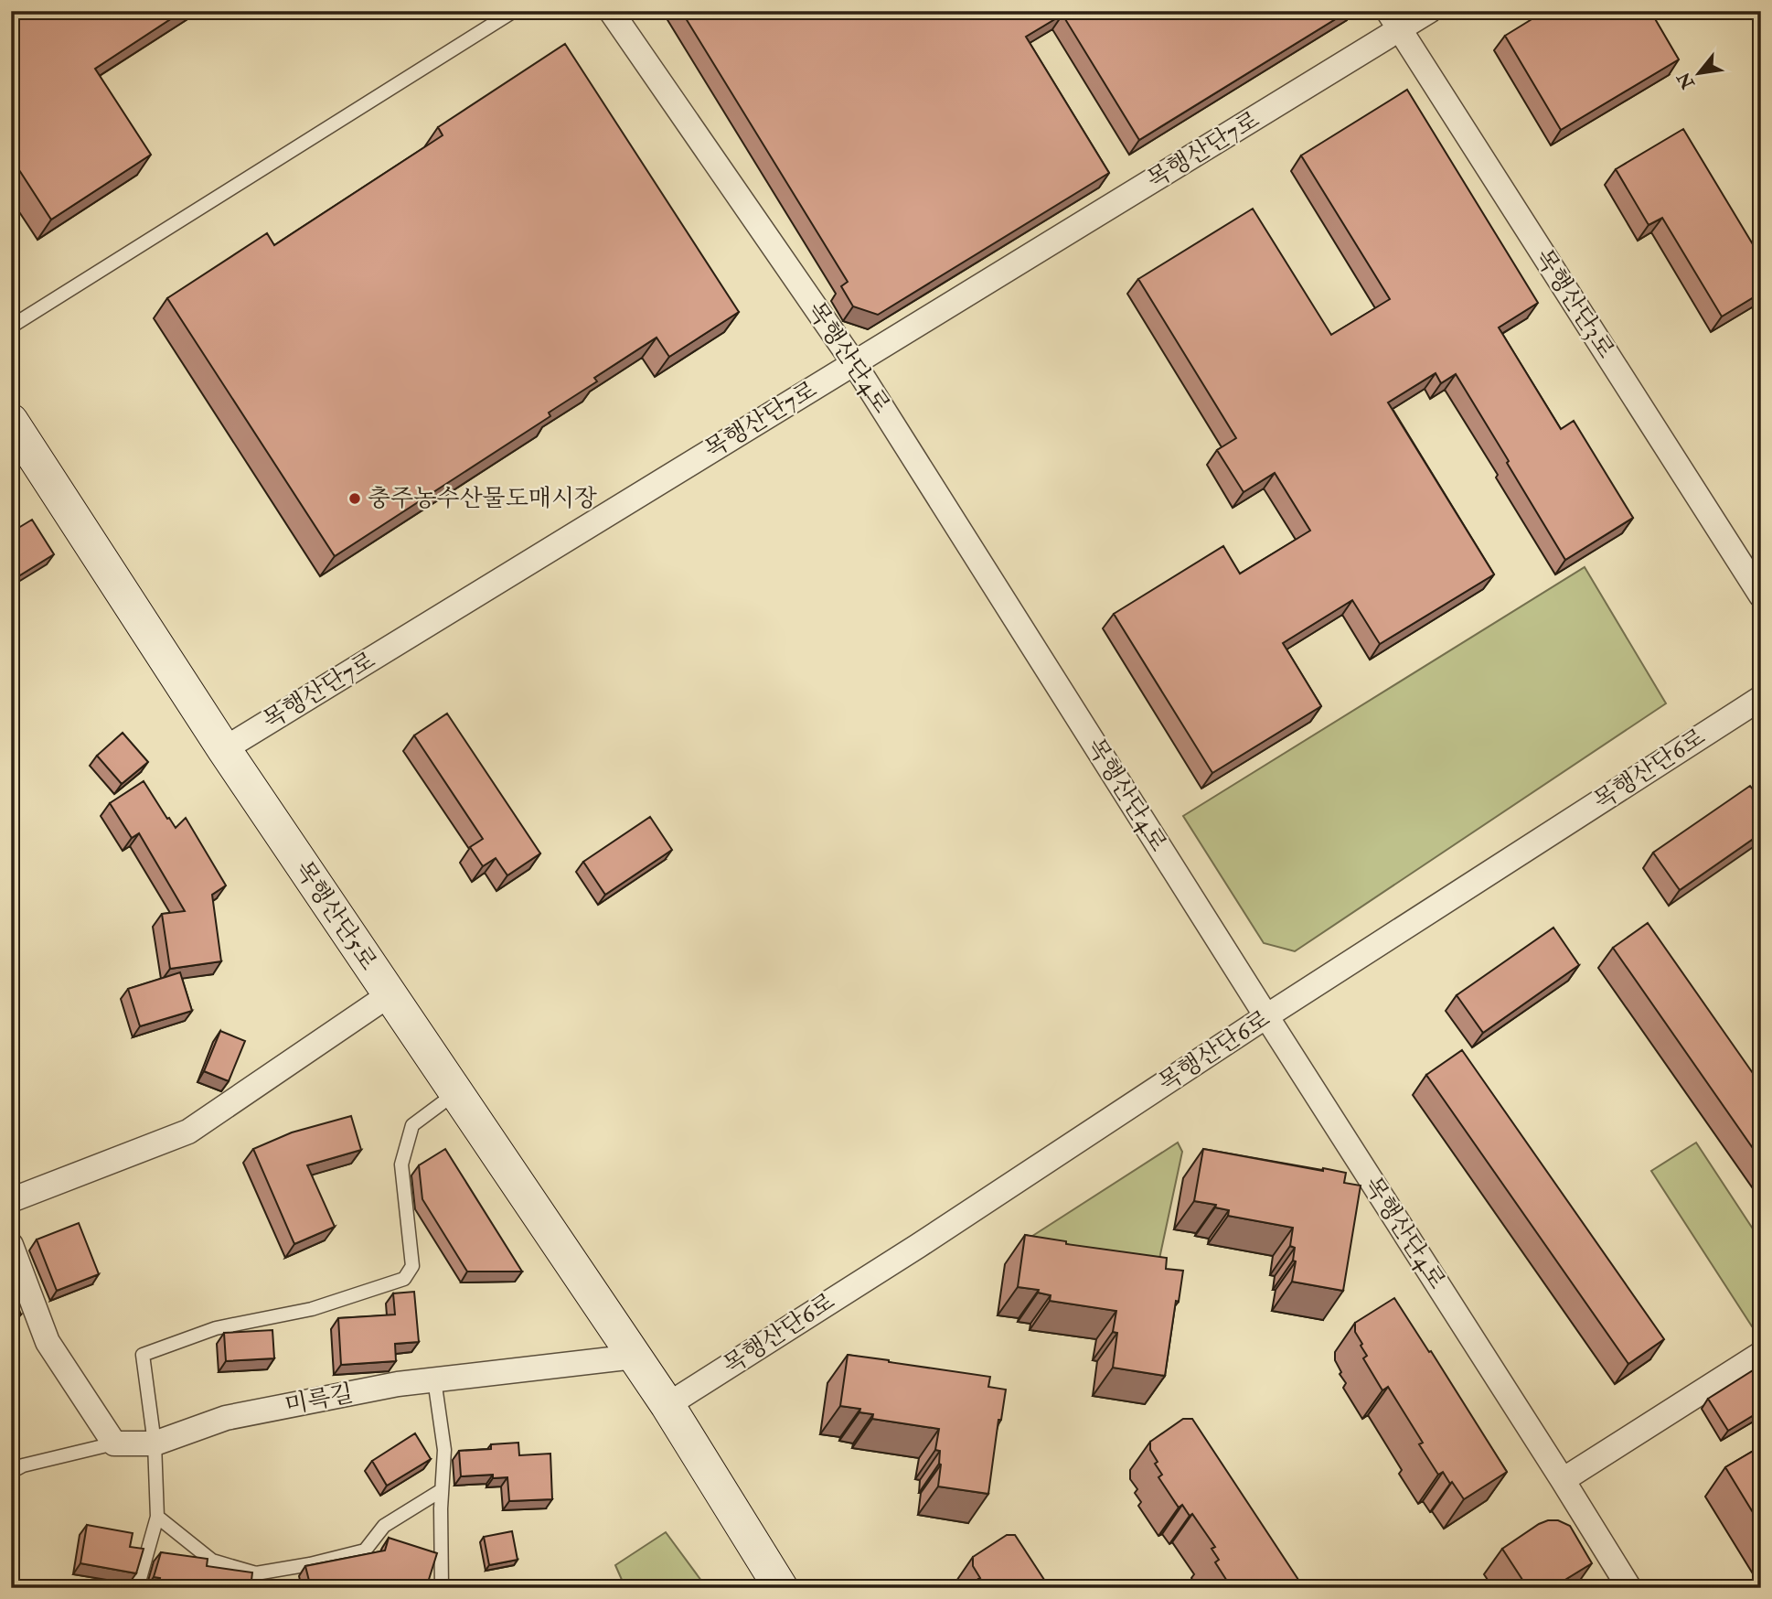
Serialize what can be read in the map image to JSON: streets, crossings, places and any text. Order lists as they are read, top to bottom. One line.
{"streets":{"street":["목행산단7로","목행산단3로","목행산단4로","목행산단6로","목행산단5로","미륵길"]},"crossings":[["목행산단7로","목행산단3로"],["목행산단7로","목행산단4로"],["목행산단7로","목행산단5로"],["목행산단4로","목행산단6로"],["목행산단6로","목행산단5로"],["목행산단5로","미륵길"]],"places":["충주농수산물도매시장"],"north":"bottom left"}
